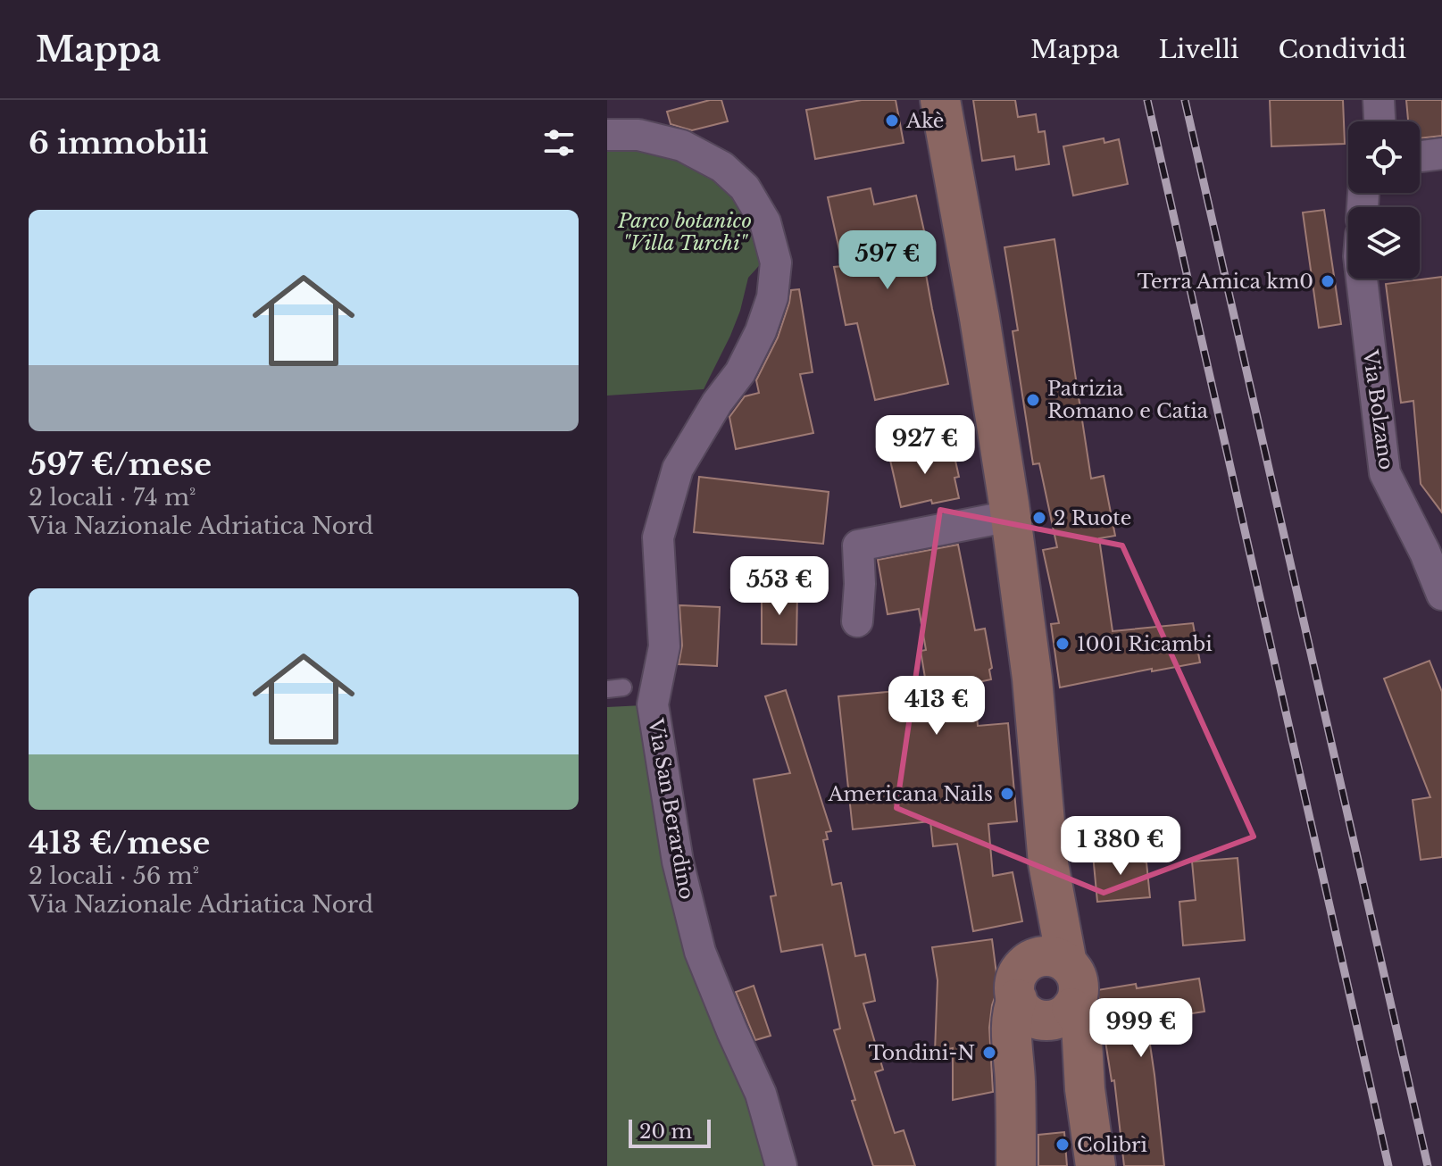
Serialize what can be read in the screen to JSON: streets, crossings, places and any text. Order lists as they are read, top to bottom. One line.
{"streets":{"street":["Via Bolzano","Via San Berardino"]},"parks":["Parco botanico \"Villa Turchi\""],"places":["Akè","Terra Amica km0","Patrizia Romano e Catia","2 Ruote","1001 Ricambi","Americana Nails","Tondini-N","Colibrì"],"scale_bar":"20 m","page":{"header":"Mappa","nav":["Mappa","Livelli","Condividi"],"heading":"6 immobili","list":[{"name":"597 €/mese","note":"2 locali · 74 m² · Via Nazionale Adriatica Nord"},{"name":"413 €/mese","note":"2 locali · 56 m² · Via Nazionale Adriatica Nord"}],"price":["597 €","927 €","553 €","413 €","1 380 €","999 €"],"scale":"20 m"}}
